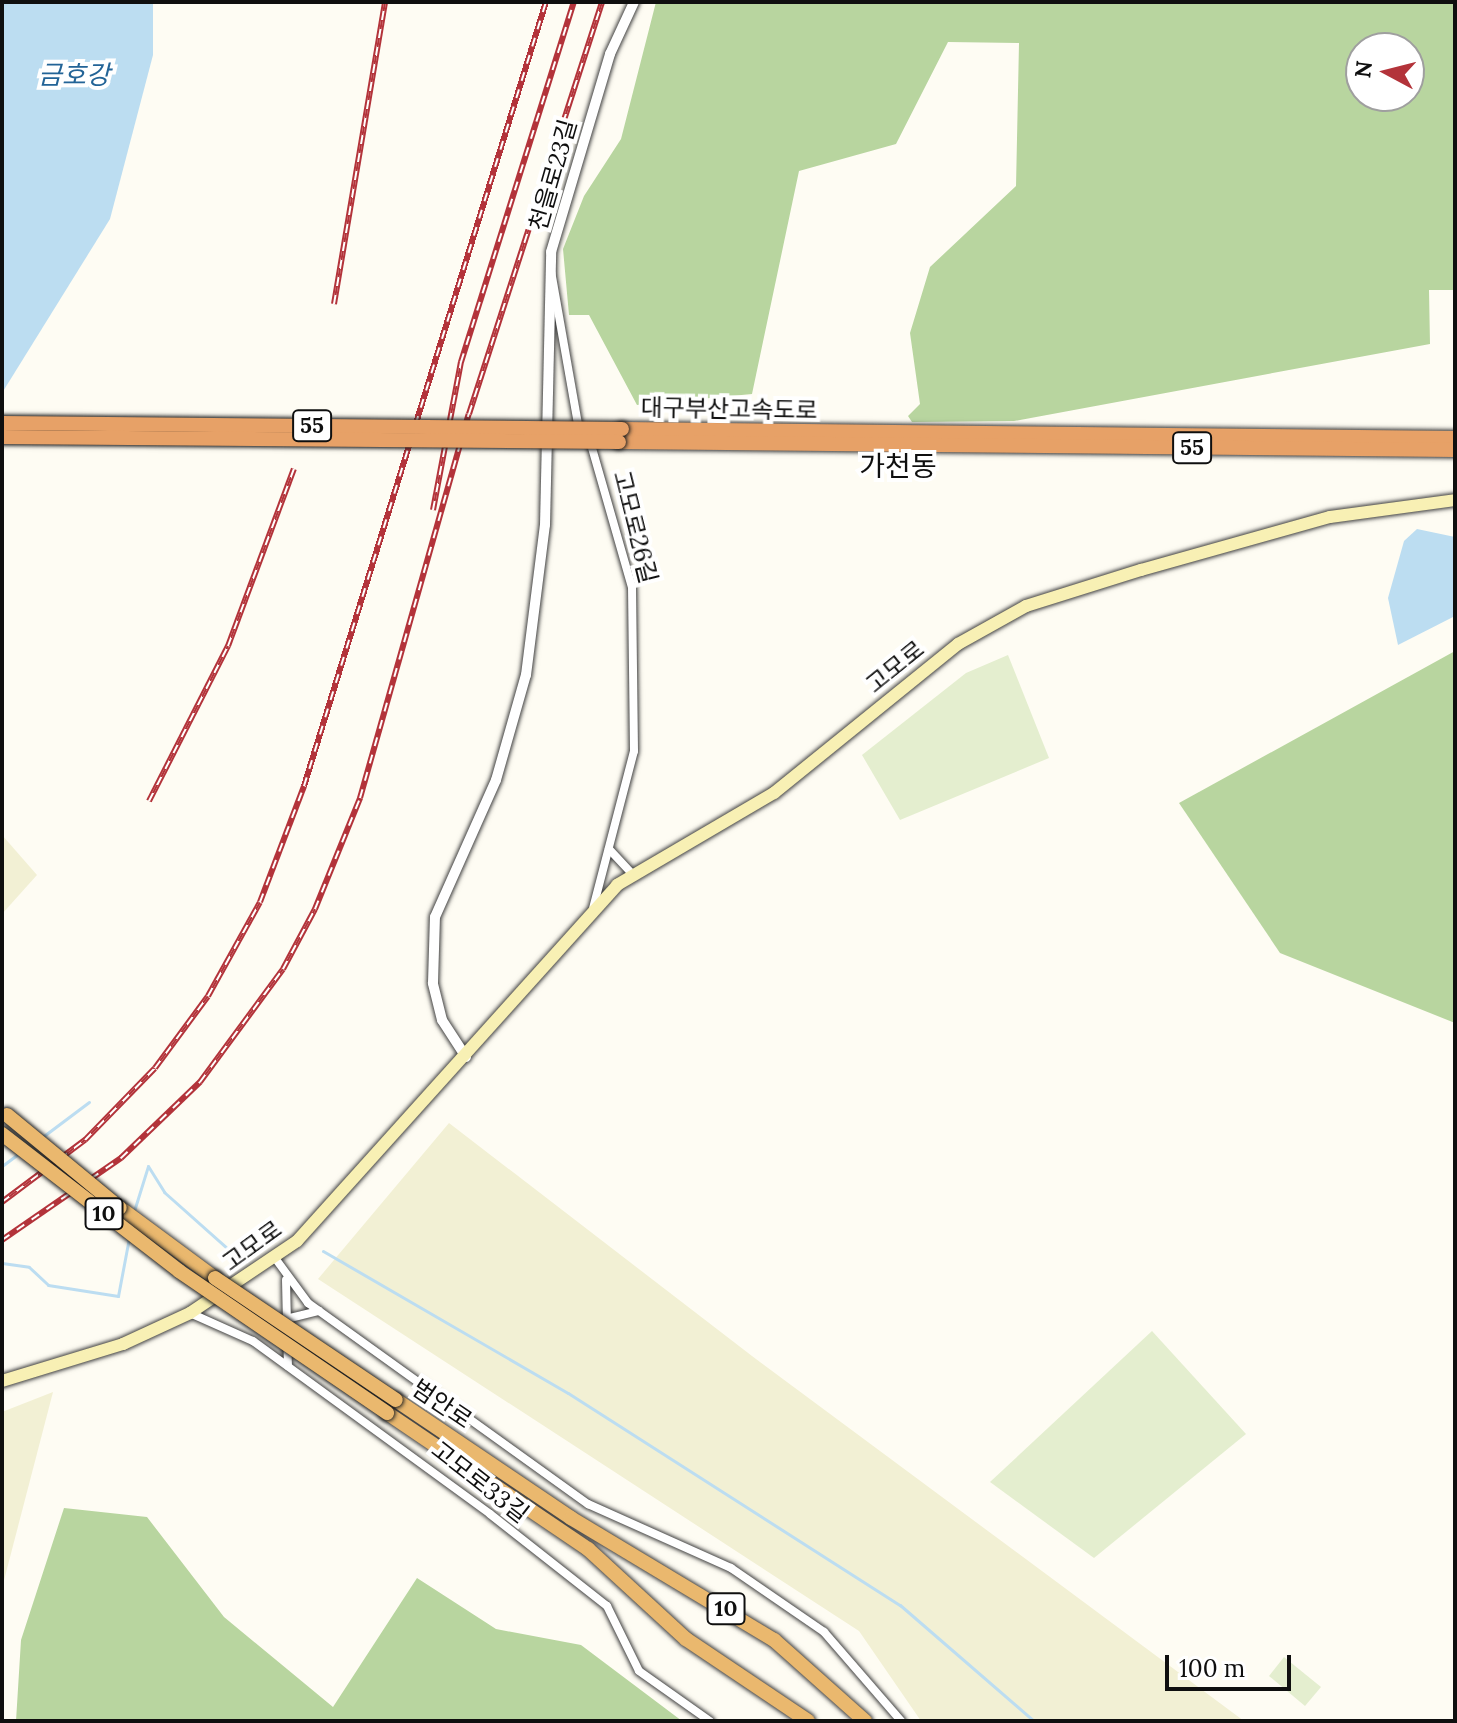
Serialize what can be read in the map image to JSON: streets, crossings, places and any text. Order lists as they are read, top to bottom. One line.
{"streets":{"highway":["대구부산고속도로","55","10","범안로"],"main road":["고모로"],"street":["천을로23길","고모로26길","고모로33길"]},"crossings":[["천을로23길","고모로26길"],["천을로23길","고모로"],["고모로26길","고모로"],["고모로","고모로33길"],["10","범안로"]],"districts":["가천동"],"water":["금호강"],"scale_bar":"100 m","north":"left"}
